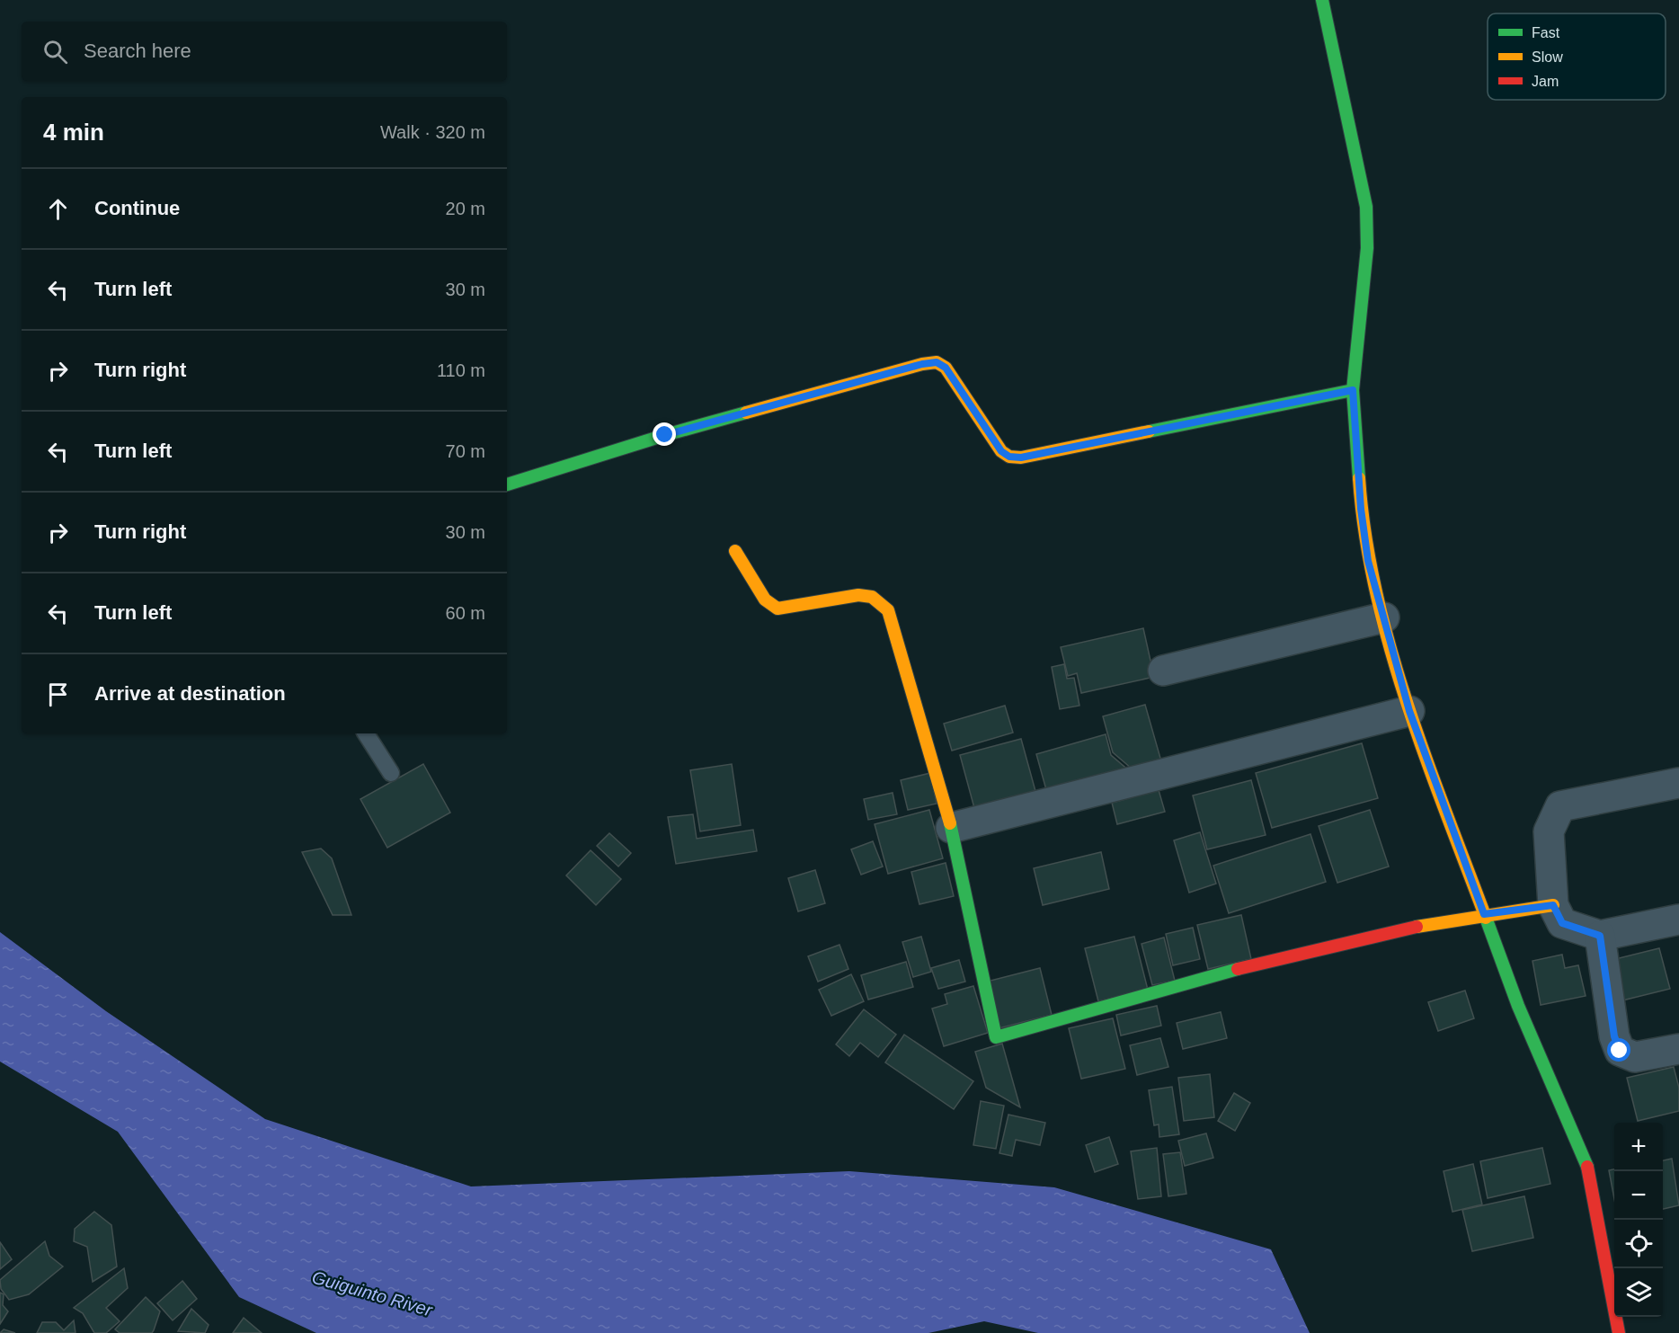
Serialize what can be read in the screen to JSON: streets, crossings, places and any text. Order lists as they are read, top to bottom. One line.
{"water":["Guiguinto River"],"legend":["Fast","Slow","Jam"],"page":{"search":"Search here","heading":["4 min","Walk · 320 m"],"list":[["Continue","20 m"],["Turn left","30 m"],["Turn right","110 m"],["Turn left","70 m"],["Turn right","30 m"],["Turn left","60 m"],"Arrive at destination"],"map_buttons":["+","−"]}}
